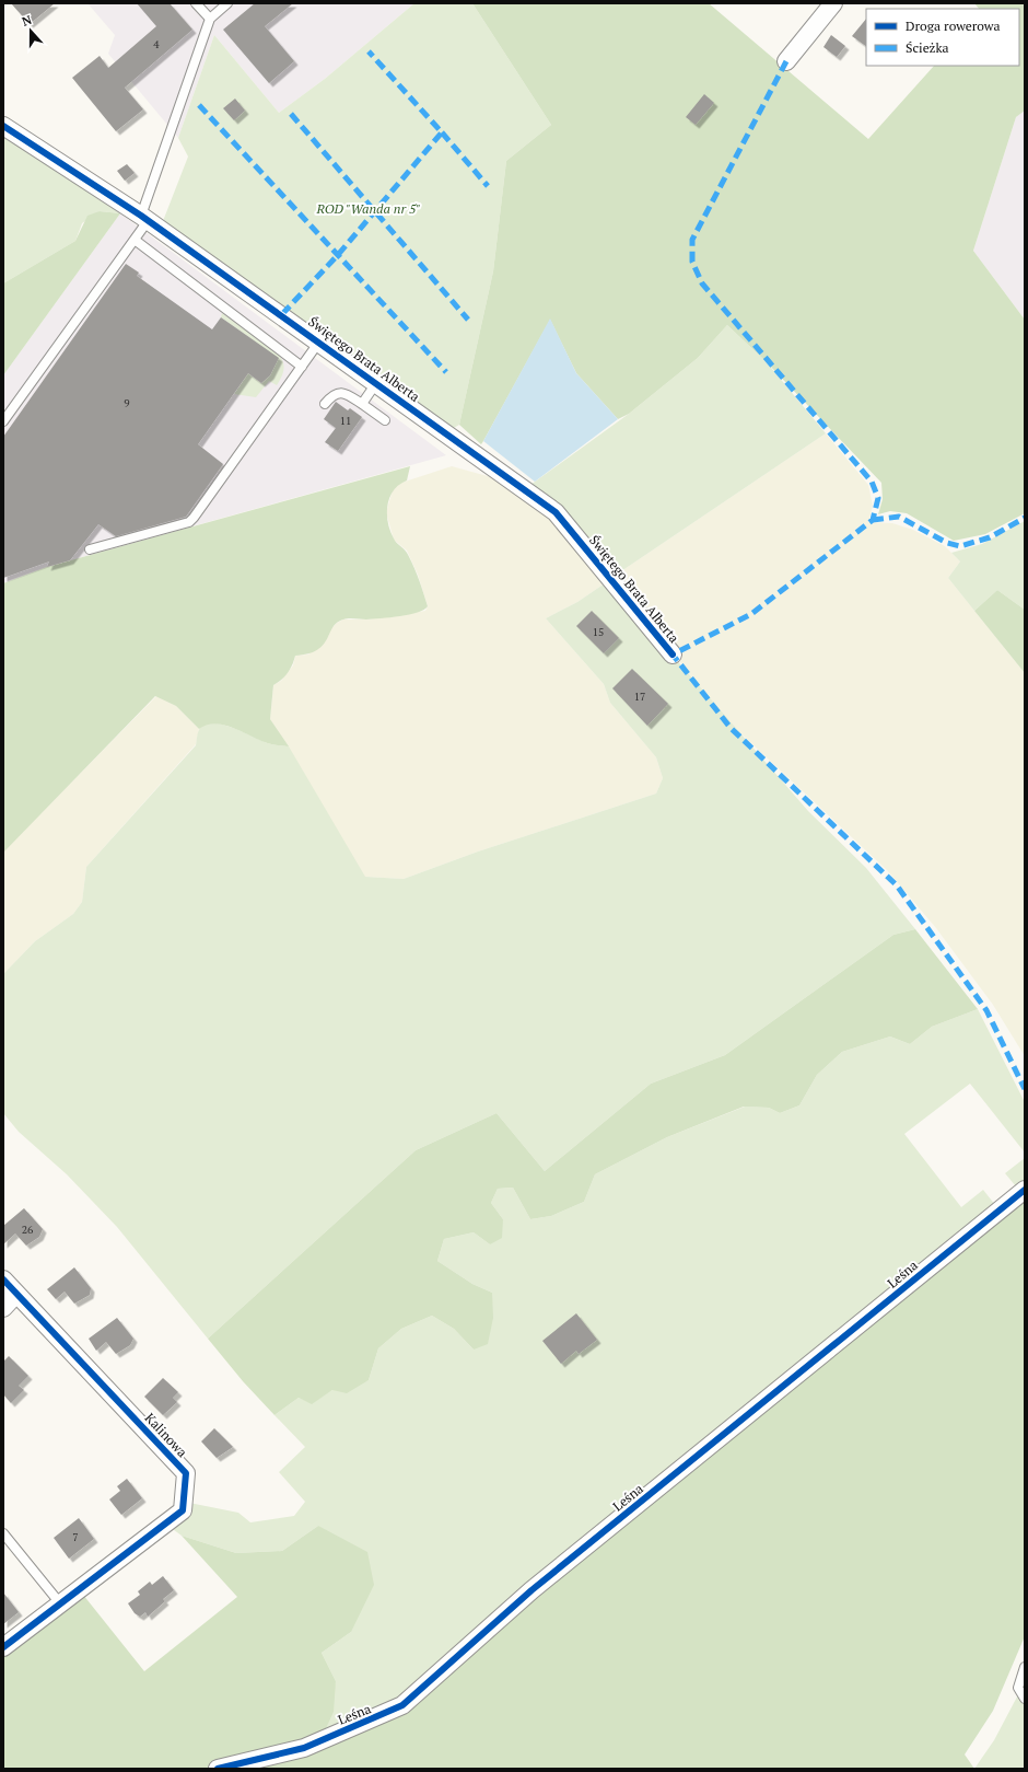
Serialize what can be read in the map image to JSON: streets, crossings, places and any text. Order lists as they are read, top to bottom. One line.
{"streets":{"street":["Świętego Brata Alberta","Leśna","Kalinowa"]},"parks":["ROD \"Wanda nr 5\""],"house_numbers":["4","9","11","15","17","26","7"],"legend":["Droga rowerowa","Ścieżka"],"north":"top"}
